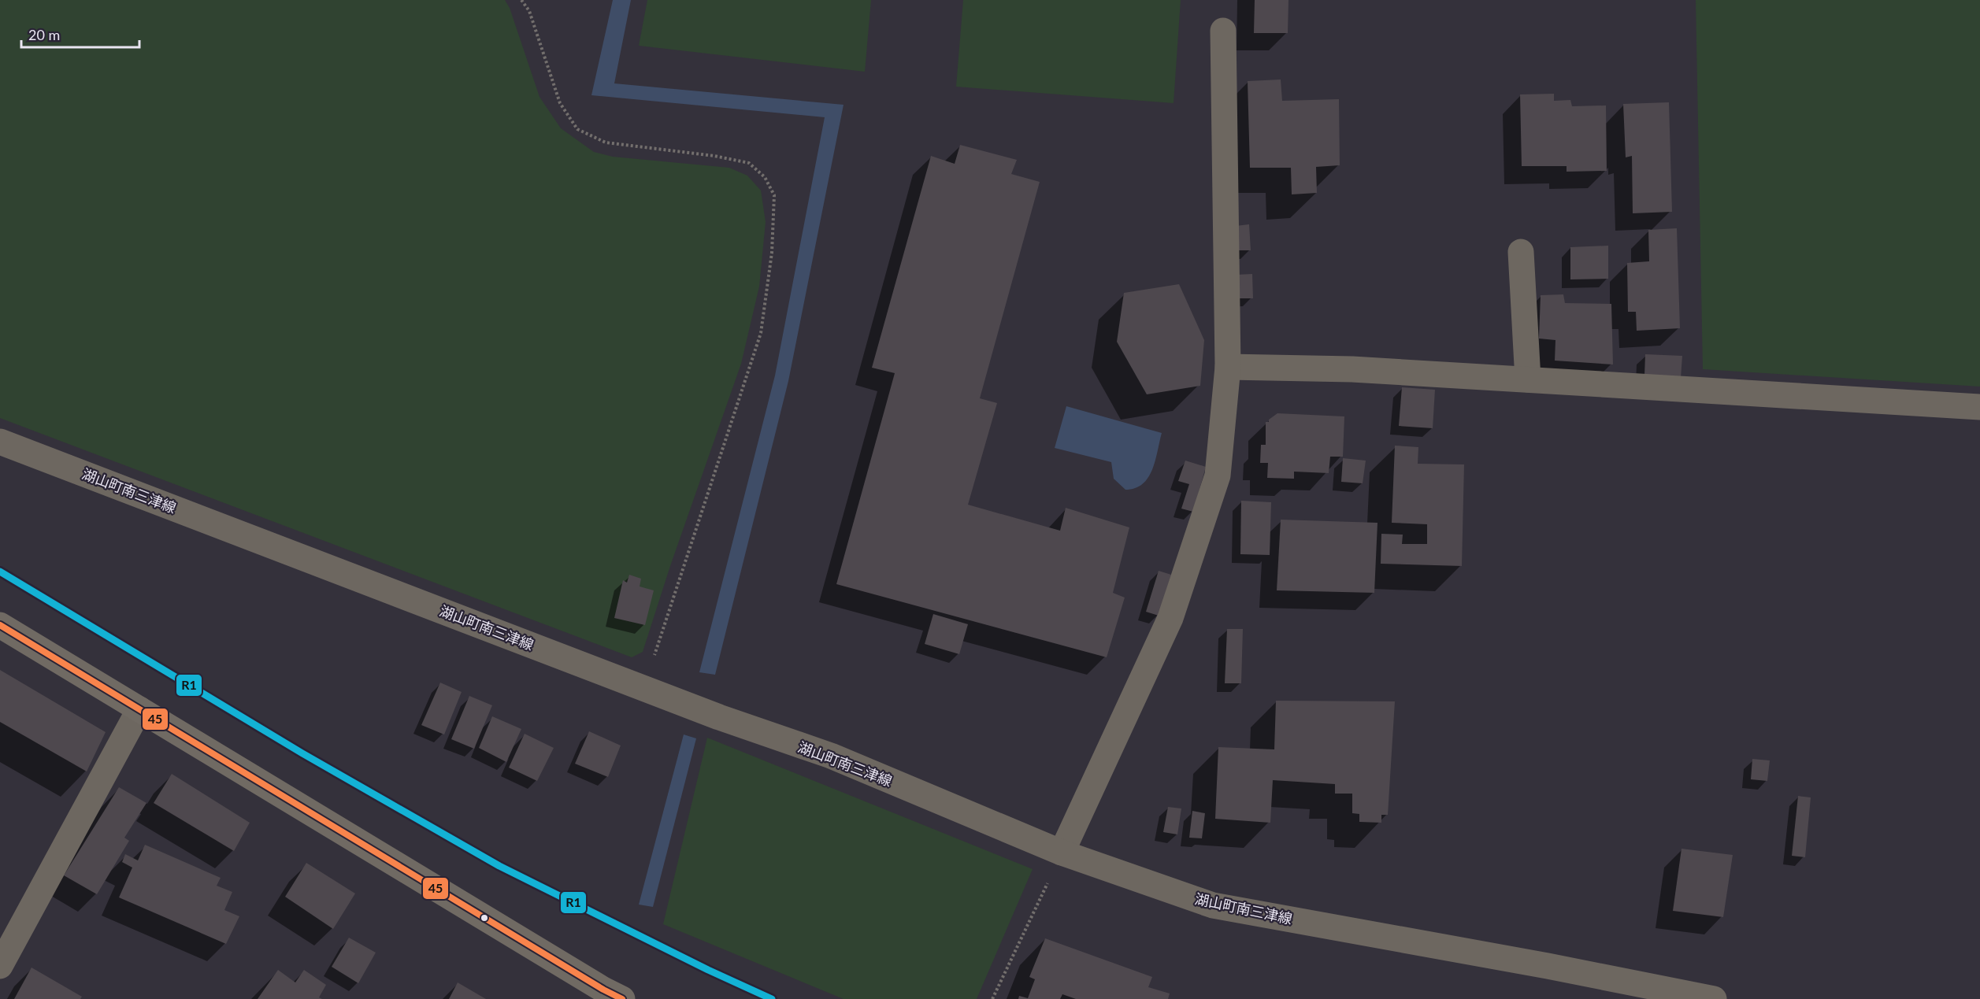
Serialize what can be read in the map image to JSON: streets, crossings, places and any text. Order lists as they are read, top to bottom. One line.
{"streets":{"street":["湖山町南三津線"]},"lines":["transit line R1","transit line 45"],"scale_bar":"20 m"}
